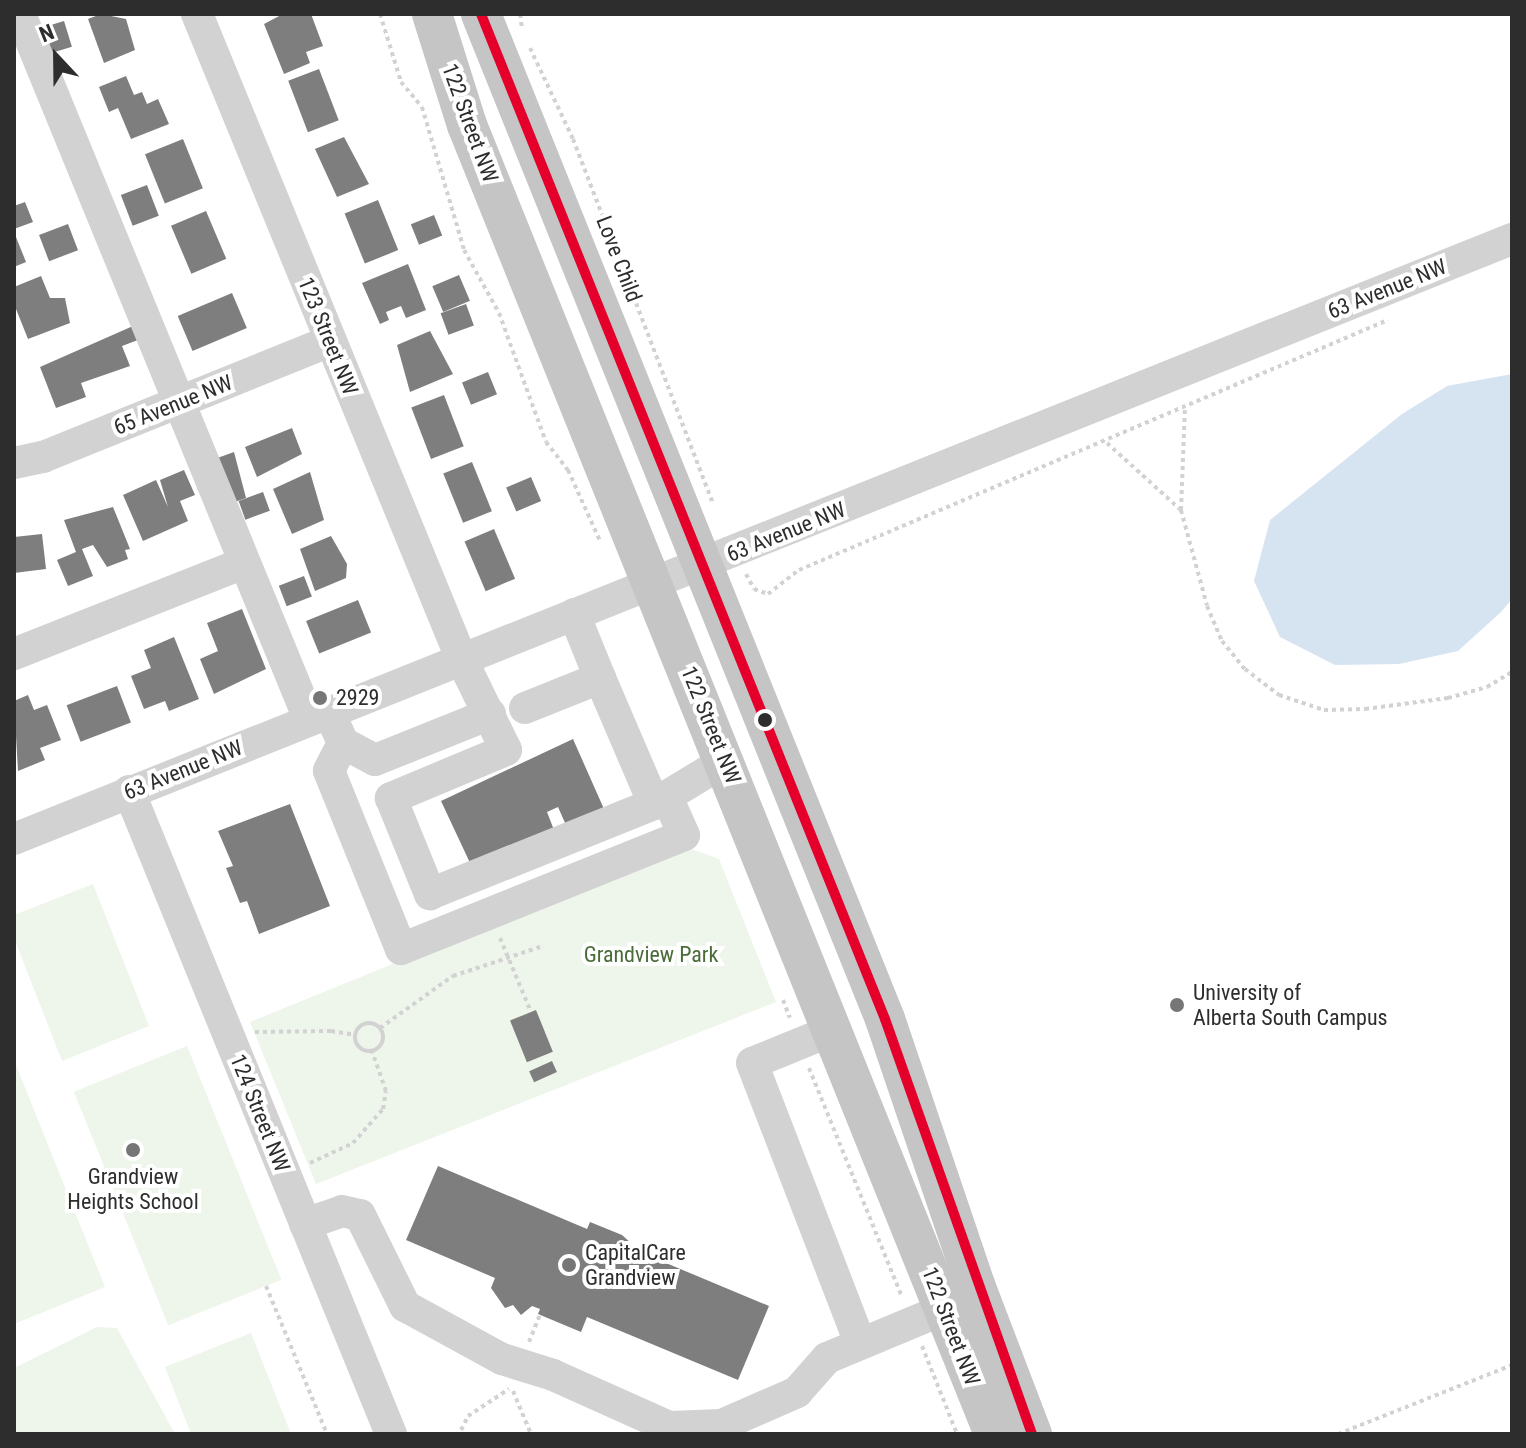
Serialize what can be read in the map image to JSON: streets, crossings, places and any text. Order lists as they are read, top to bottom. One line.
{"streets":{"main road":["122 Street NW"],"street":["63 Avenue NW","123 Street NW","65 Avenue NW","124 Street NW"],"path":["Love Child"]},"crossings":[["122 Street NW","63 Avenue NW"],["63 Avenue NW","123 Street NW"],["63 Avenue NW","124 Street NW"],["123 Street NW","65 Avenue NW"]],"parks":["Grandview Park"],"places":["2929","University of Alberta South Campus","Grandview Heights School","CapitalCare Grandview"],"north":"top"}
